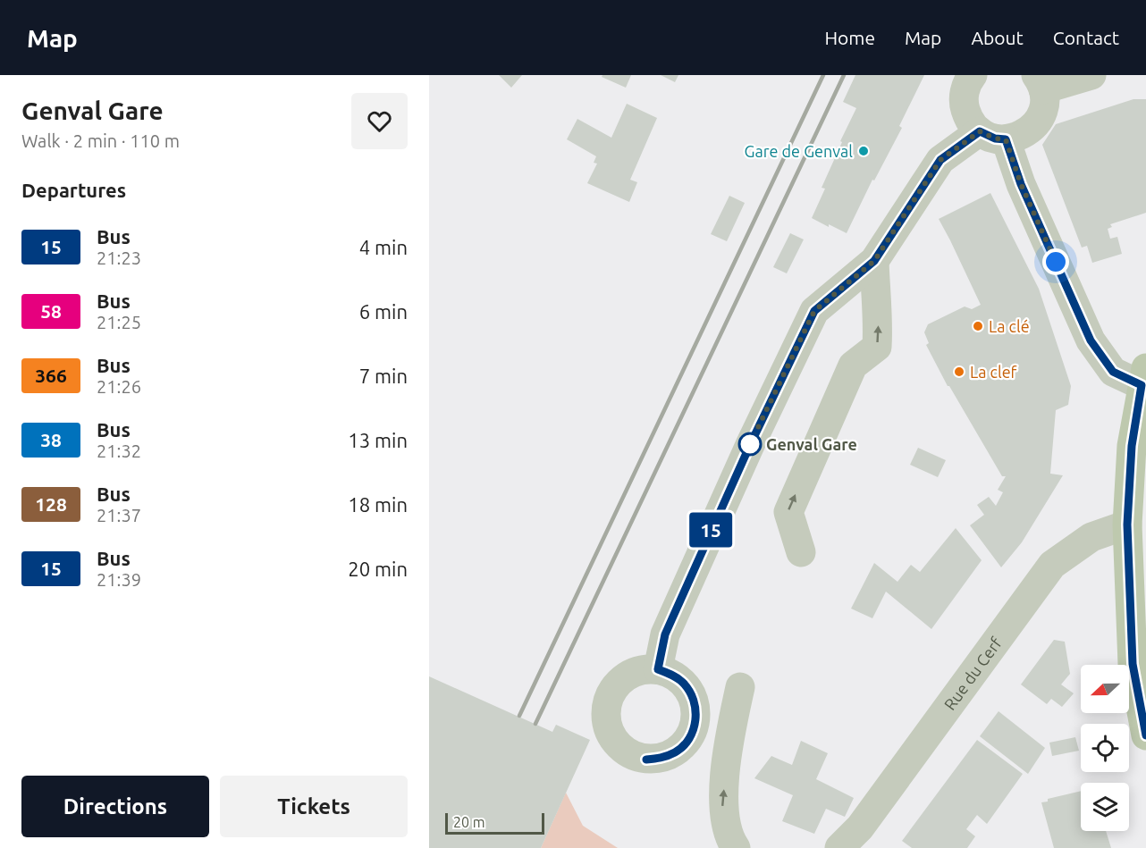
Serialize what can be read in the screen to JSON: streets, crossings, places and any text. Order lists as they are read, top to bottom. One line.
{"streets":{"street":["Rue du Cerf"]},"places":["Gare de Genval","La clé","La clef","Genval Gare"],"lines":["bus line 15"],"scale_bar":"20 m","north":"left","page":{"header":"Map","nav":["Home","Map","About","Contact"],"heading":[["Genval Gare","Walk · 2 min · 110 m"],"Departures"],"on_map":"15","list":[{"mark":"15","name":"Bus","note":"21:23","value":"4 min"},{"mark":"58","name":"Bus","note":"21:25","value":"6 min"},{"mark":"366","name":"Bus","note":"21:26","value":"7 min"},{"mark":"38","name":"Bus","note":"21:32","value":"13 min"},{"mark":"128","name":"Bus","note":"21:37","value":"18 min"},{"mark":"15","name":"Bus","note":"21:39","value":"20 min"}],"buttons":["Directions","Tickets"],"scale":"20 m"}}
